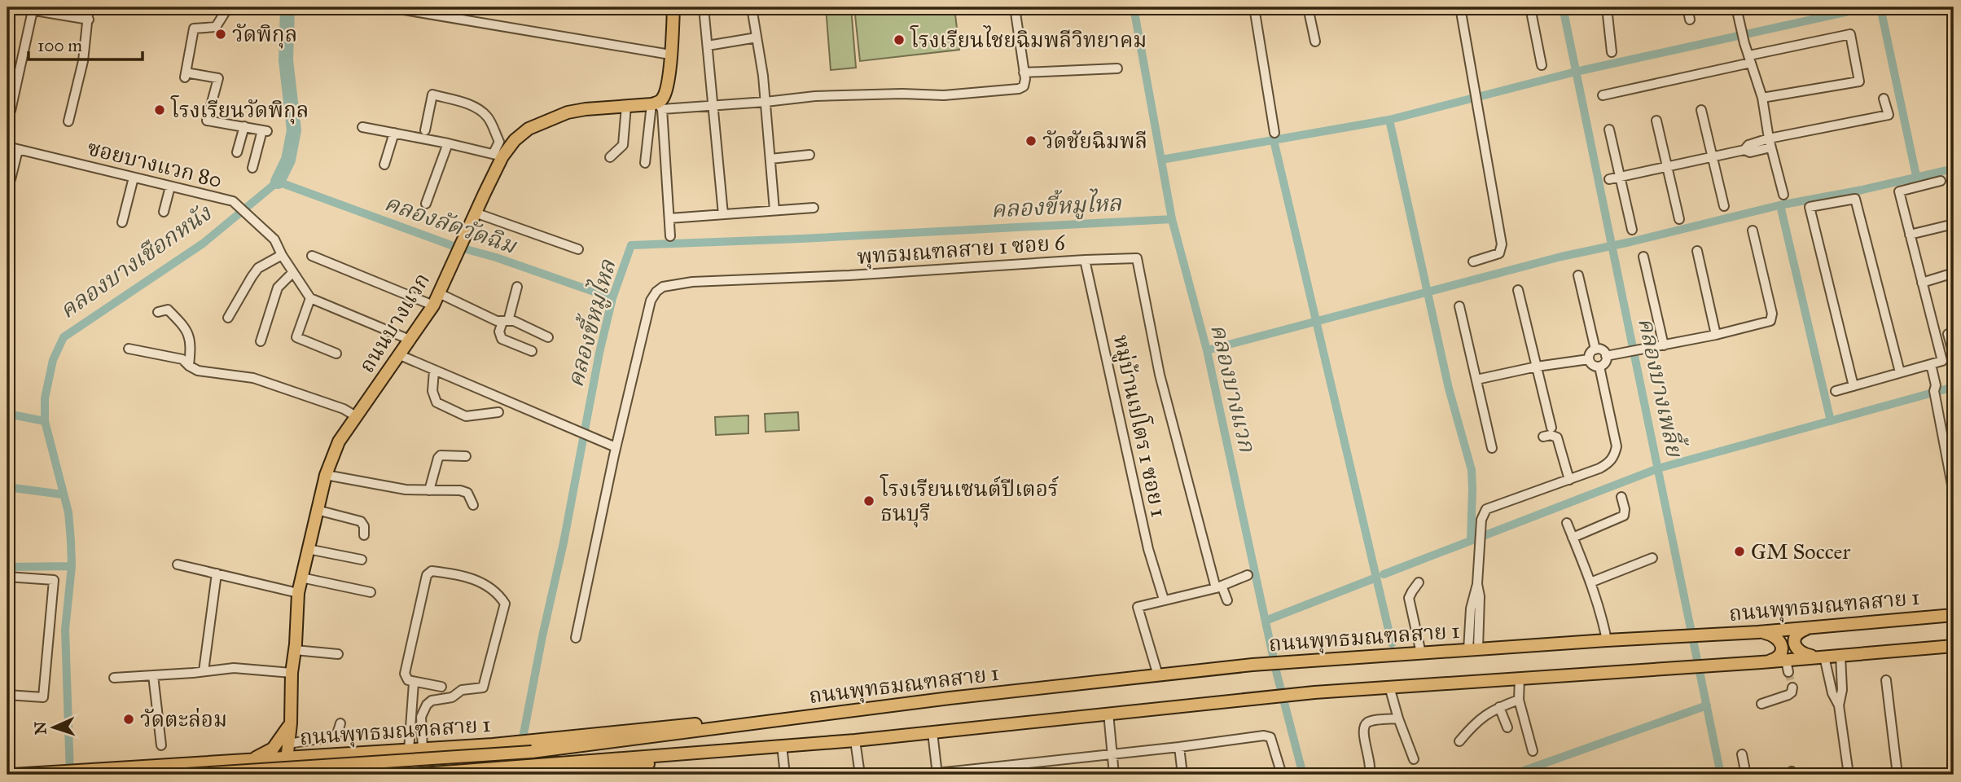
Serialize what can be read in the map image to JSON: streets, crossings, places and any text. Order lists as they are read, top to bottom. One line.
{"streets":{"main road":["ถนนบางแวก","ถนนพุทธมณฑลสาย 1"],"street":["ซอยบางแวก 80","พุทธมณฑลสาย 1 ซอย 6","หมู่บ้านเปโตร 1 ซอย 1"]},"crossings":[["พุทธมณฑลสาย 1 ซอย 6","หมู่บ้านเปโตร 1 ซอย 1"],["ถนนบางแวก","ถนนพุทธมณฑลสาย 1"]],"water":["คลองขี้หมูไหล","คลองลัดวัดฉิม","คลองบางเชือกหนัง","คลองบางเพลี้ย","คลองบางแวก"],"places":["วัดพิกุล","โรงเรียนไชยฉิมพลีวิทยาคม","โรงเรียนวัดพิกุล","วัดชัยฉิมพลี","โรงเรียนเซนต์ปีเตอร์ ธนบุรี","GM Soccer","วัดตะล่อม"],"scale_bar":"100 m","north":"left"}
